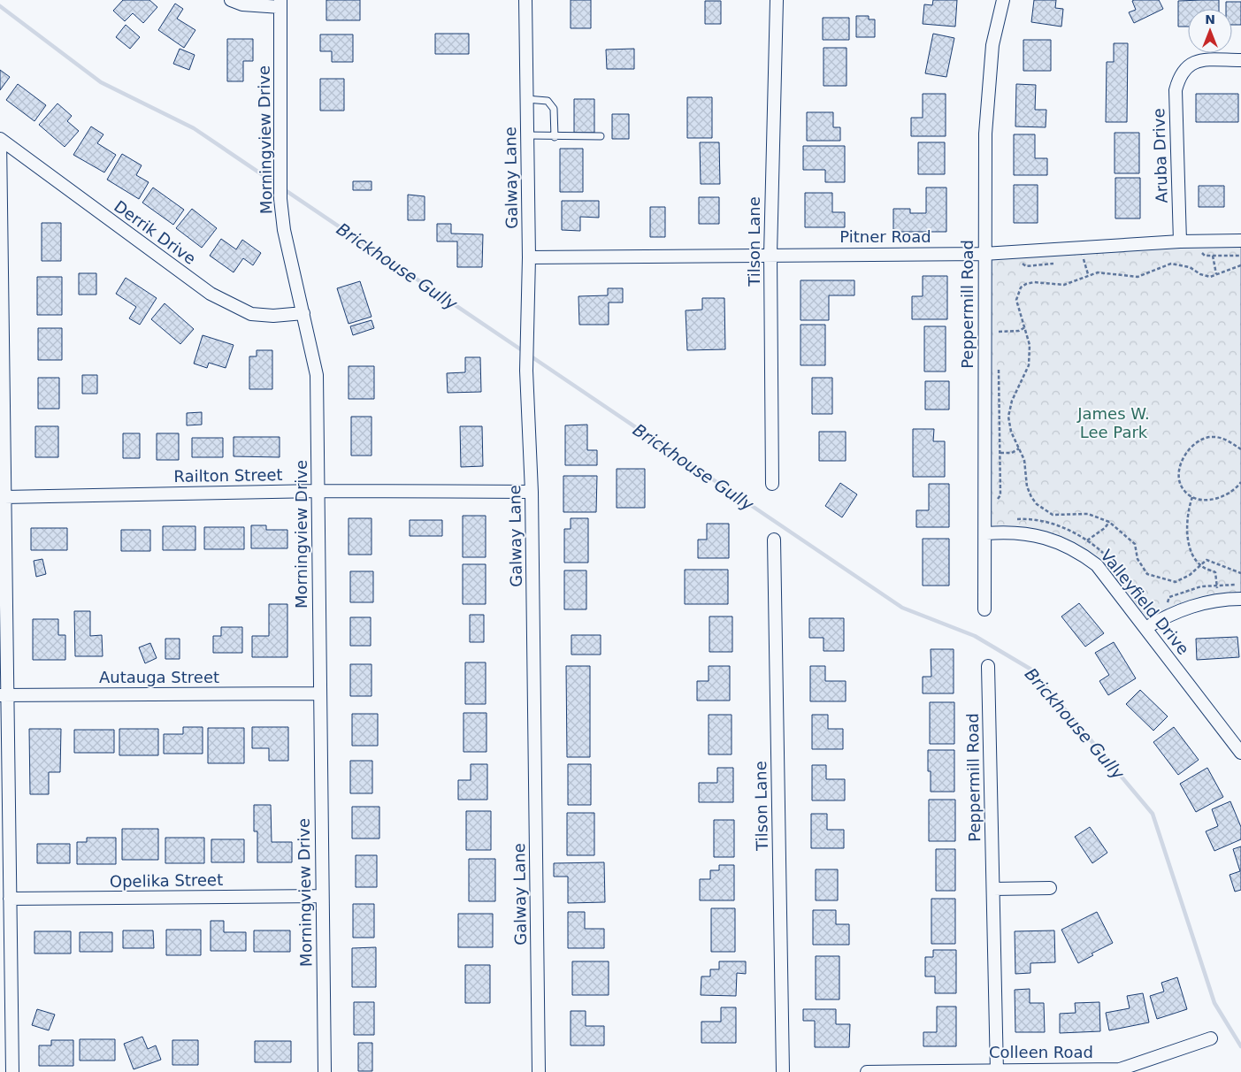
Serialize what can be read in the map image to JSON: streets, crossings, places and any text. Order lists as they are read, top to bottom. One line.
{"streets":{"street":["Morningview Drive","Aruba Drive","Galway Lane","Derrik Drive","Pitner Road","Tilson Lane","Peppermill Road","Railton Street","Valleyfield Drive","Autauga Street","Opelika Street","Colleen Road"]},"crossings":[["Morningview Drive","Derrik Drive"],["Morningview Drive","Railton Street"],["Morningview Drive","Autauga Street"],["Morningview Drive","Opelika Street"],["Aruba Drive","Pitner Road"],["Galway Lane","Pitner Road"],["Galway Lane","Railton Street"],["Pitner Road","Tilson Lane"],["Pitner Road","Peppermill Road"],["Peppermill Road","Valleyfield Drive"],["Peppermill Road","Colleen Road"]],"water":["Brickhouse Gully"],"parks":["James W. Lee Park"],"north":"top"}
